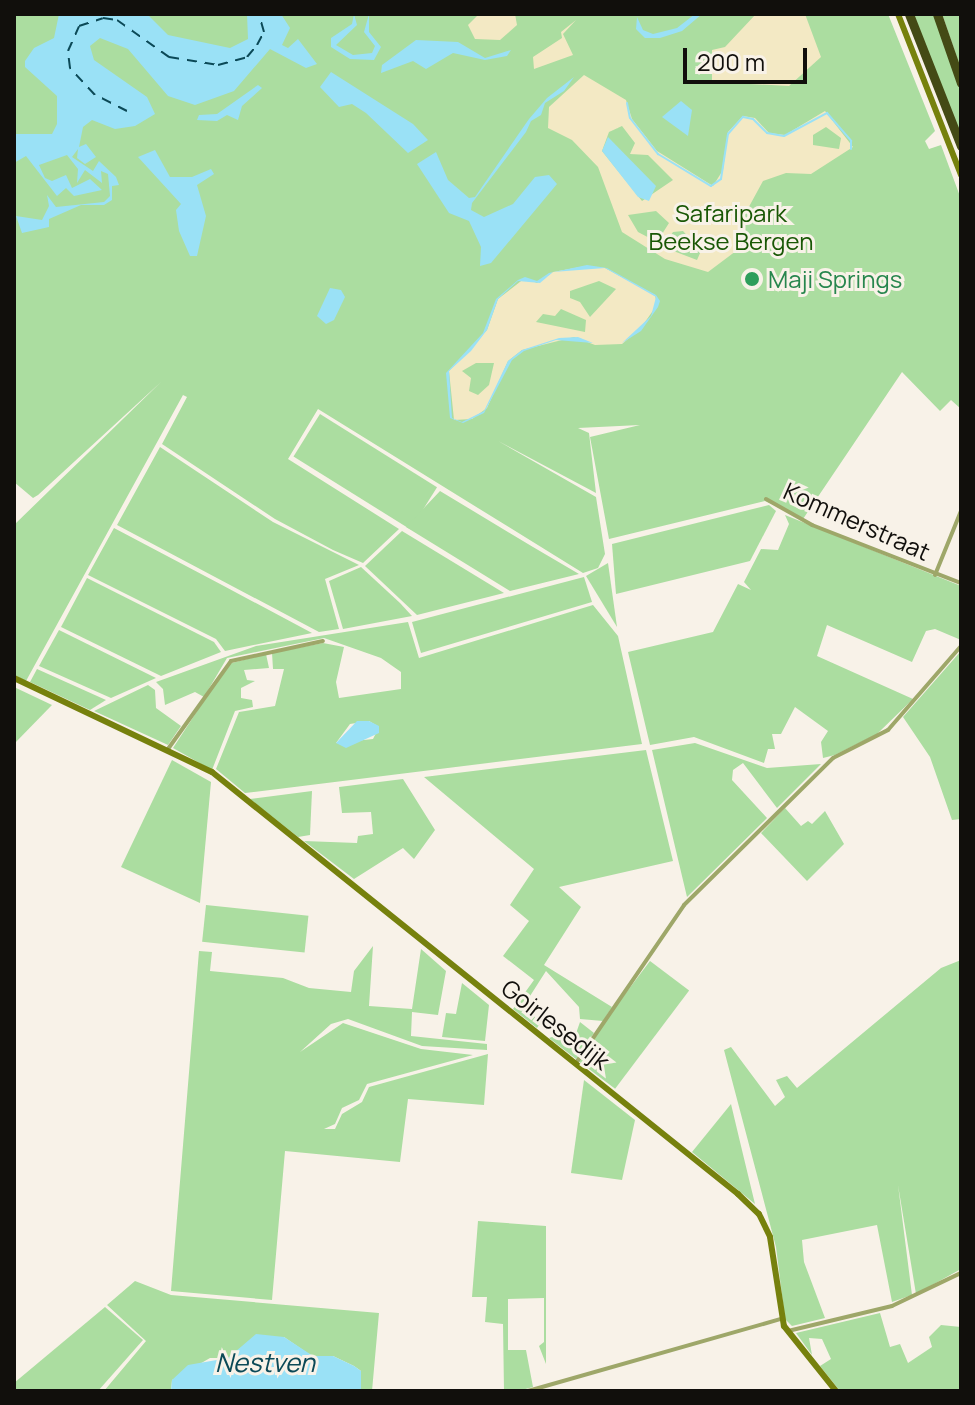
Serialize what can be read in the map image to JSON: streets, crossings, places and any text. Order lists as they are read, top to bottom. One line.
{"streets":{"street":["Kommerstraat","Goirlesedijk"]},"water":["Nestven"],"parks":["Safaripark Beekse Bergen"],"places":["Maji Springs"],"scale_bar":"200 m"}
